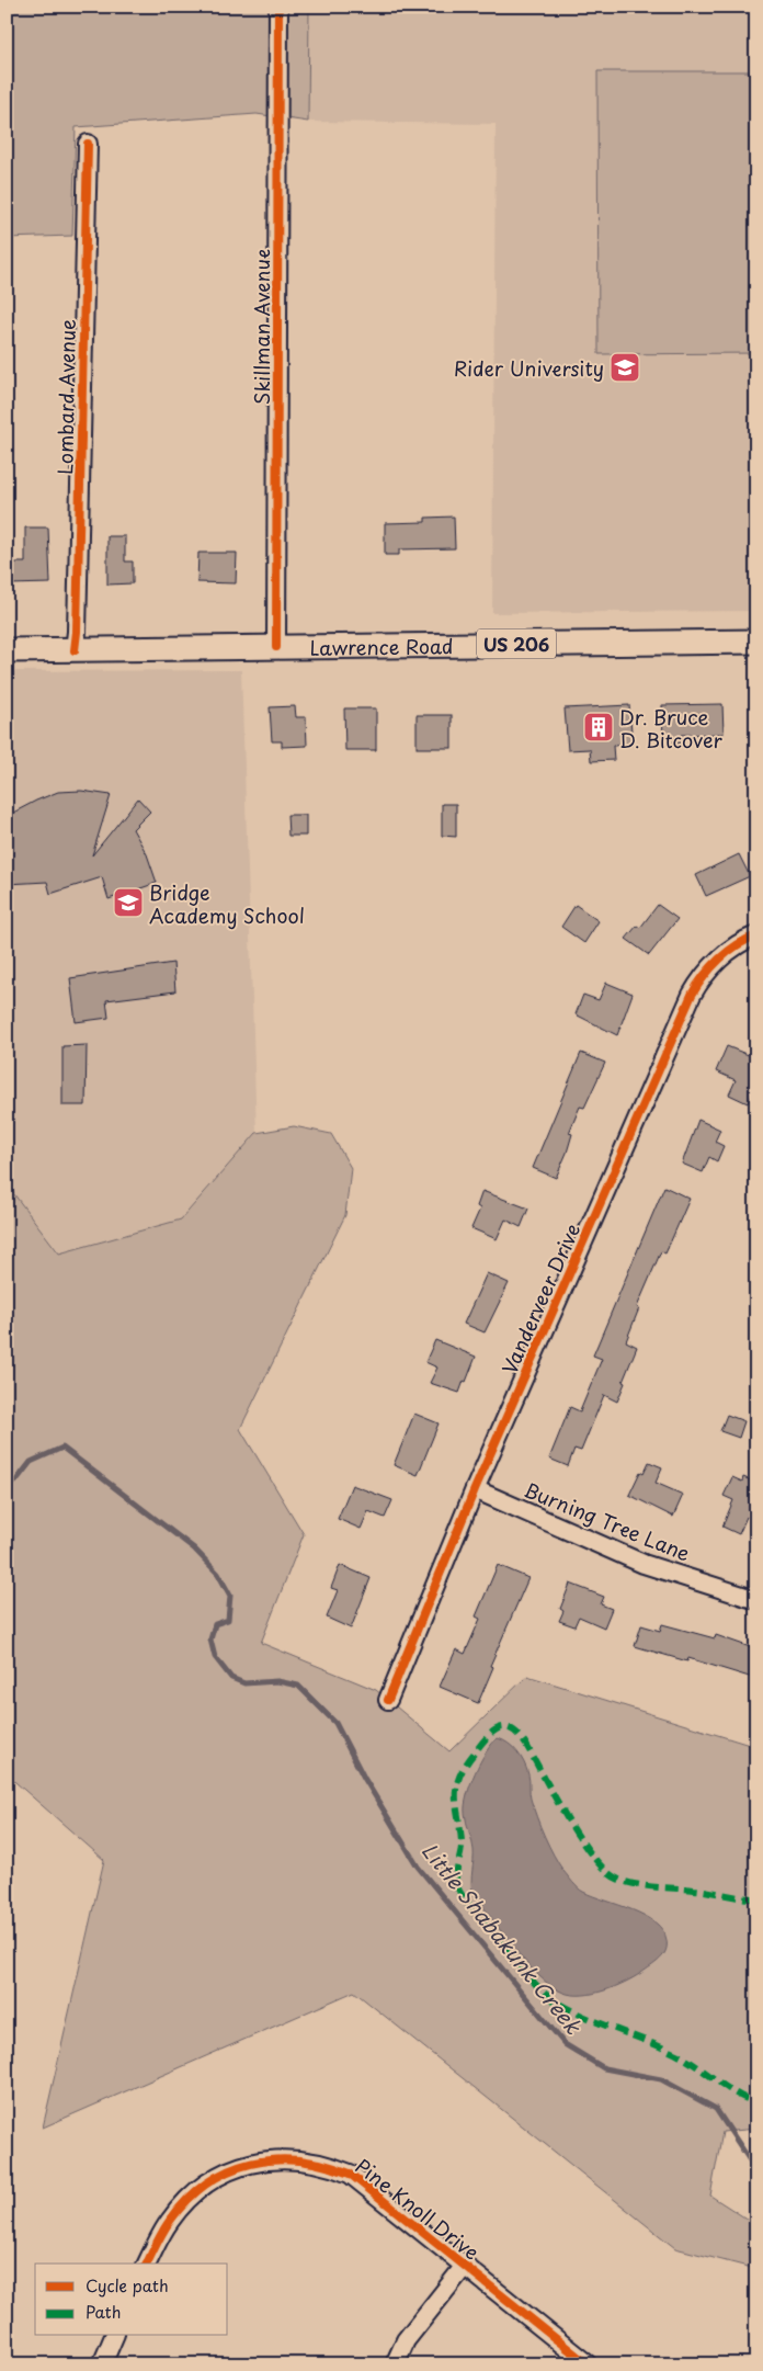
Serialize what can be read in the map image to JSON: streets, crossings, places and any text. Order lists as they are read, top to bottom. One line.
{"streets":{"main road":["US 206","Lawrence Road"],"street":["Skillman Avenue","Lombard Avenue","Vanderveer Drive","Burning Tree Lane","Pine Knoll Drive"]},"crossings":[["Skillman Avenue","Lawrence Road"],["Lombard Avenue","Lawrence Road"],["Vanderveer Drive","Burning Tree Lane"]],"water":["Little Shabakunk Creek"],"places":{"school or university":["Rider University","Bridge Academy School"],"building":["Dr. Bruce D. Bitcover"]},"legend":["Cycle path","Path"]}
